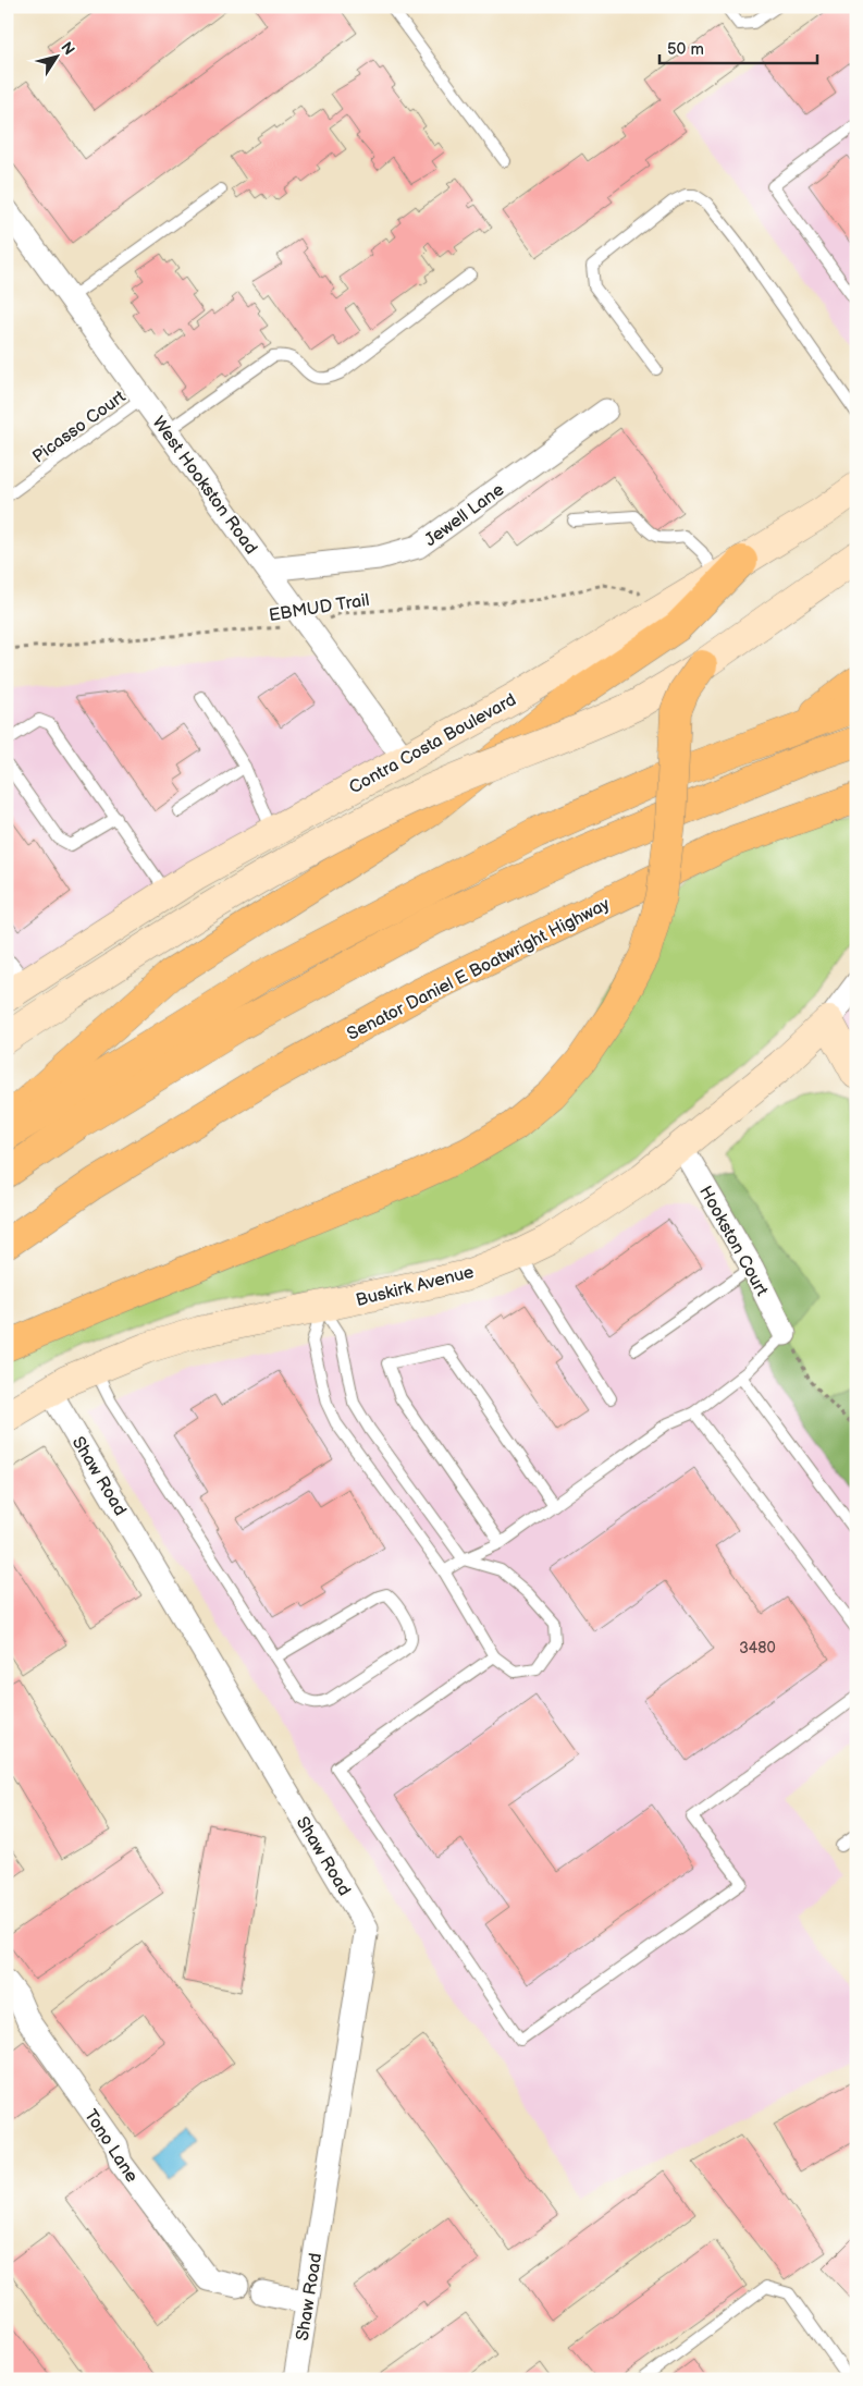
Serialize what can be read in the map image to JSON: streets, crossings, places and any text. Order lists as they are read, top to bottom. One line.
{"streets":{"highway":["Senator Daniel E Boatwright Highway"],"main road":["Contra Costa Boulevard","Buskirk Avenue"],"street":["West Hookston Road","Jewell Lane","Hookston Court","Shaw Road","Tono Lane"],"lane":["Picasso Court"],"path":["EBMUD Trail"]},"crossings":[["Picasso Court","West Hookston Road"],["West Hookston Road","Jewell Lane"],["West Hookston Road","EBMUD Trail"],["West Hookston Road","Contra Costa Boulevard"],["EBMUD Trail","Contra Costa Boulevard"],["Hookston Court","Buskirk Avenue"],["Buskirk Avenue","Shaw Road"]],"house_numbers":["3480"],"scale_bar":"50 m","north":"top right"}
